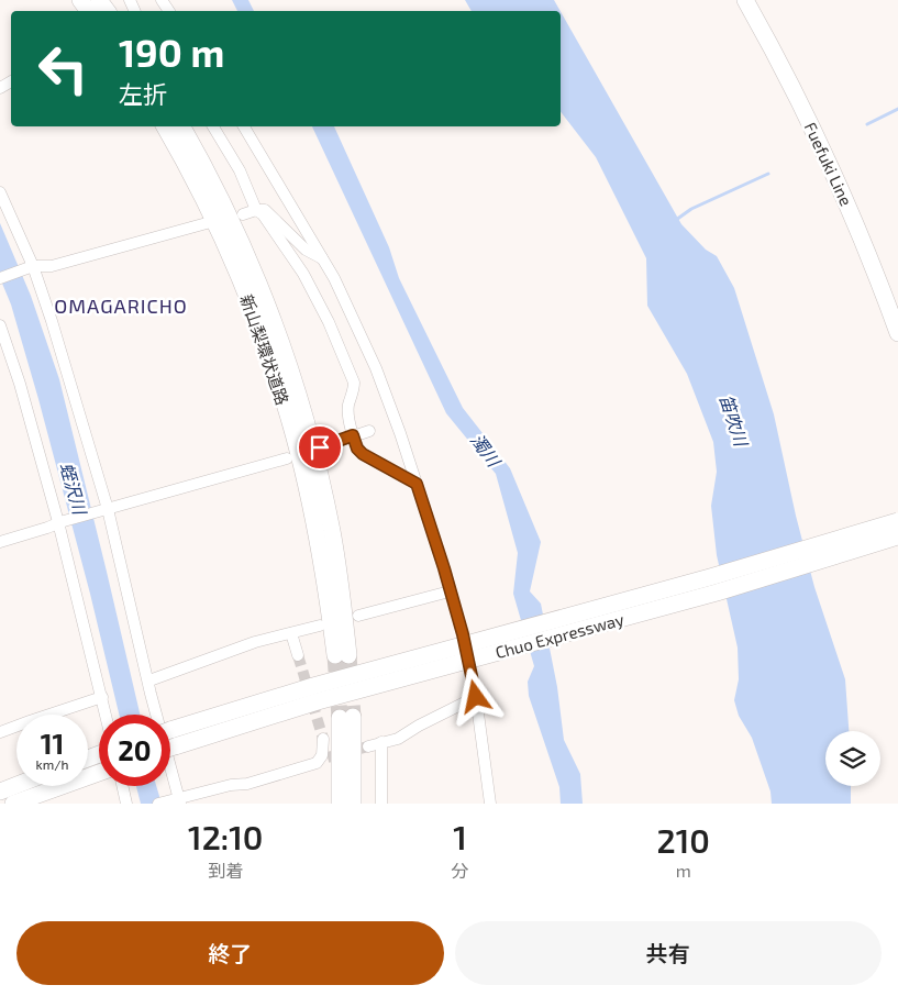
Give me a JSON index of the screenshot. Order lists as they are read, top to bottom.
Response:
{
  "streets": {
    "highway": ["Fuefuki Line", "新山梨環状道路", "Chuo Expressway"]
  },
  "districts": ["OMAGARICHO"],
  "water": ["笛吹川", "濁川", "蛭沢川"],
  "page": {
    "turn": ["190 m", "左折"],
    "speed": "11 km/h",
    "limit": "20",
    "eta": [
      "12:10",
      "到着",
      "1",
      "分",
      "210",
      "m"
    ],
    "buttons": ["終了", "共有"]
  }
}
